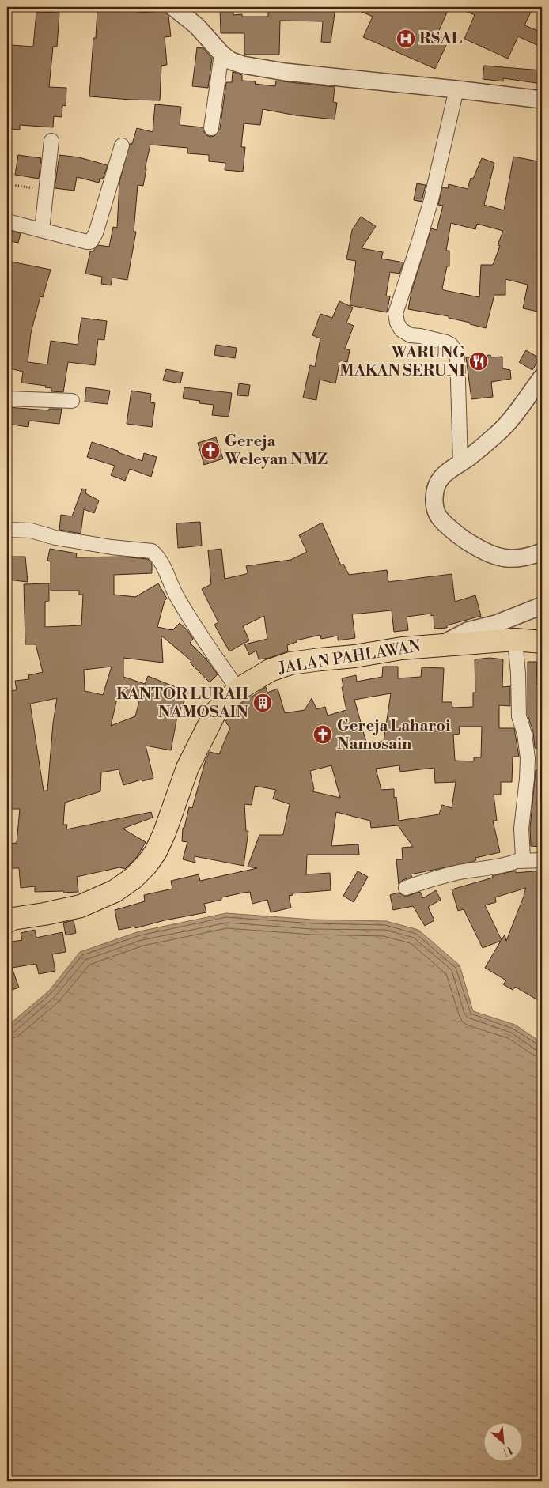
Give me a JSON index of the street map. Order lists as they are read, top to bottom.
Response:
{
  "streets": {
    "highway": ["JALAN PAHLAWAN"]
  },
  "places": {
    "hospital": ["RSAL"],
    "restaurant": ["WARUNG MAKAN SERUNI"],
    "church": ["Gereja Weleyan NMZ", "Gereja Laharoi Namosain"],
    "building": ["KANTOR LURAH NAMOSAIN"]
  },
  "north": "bottom right"
}
